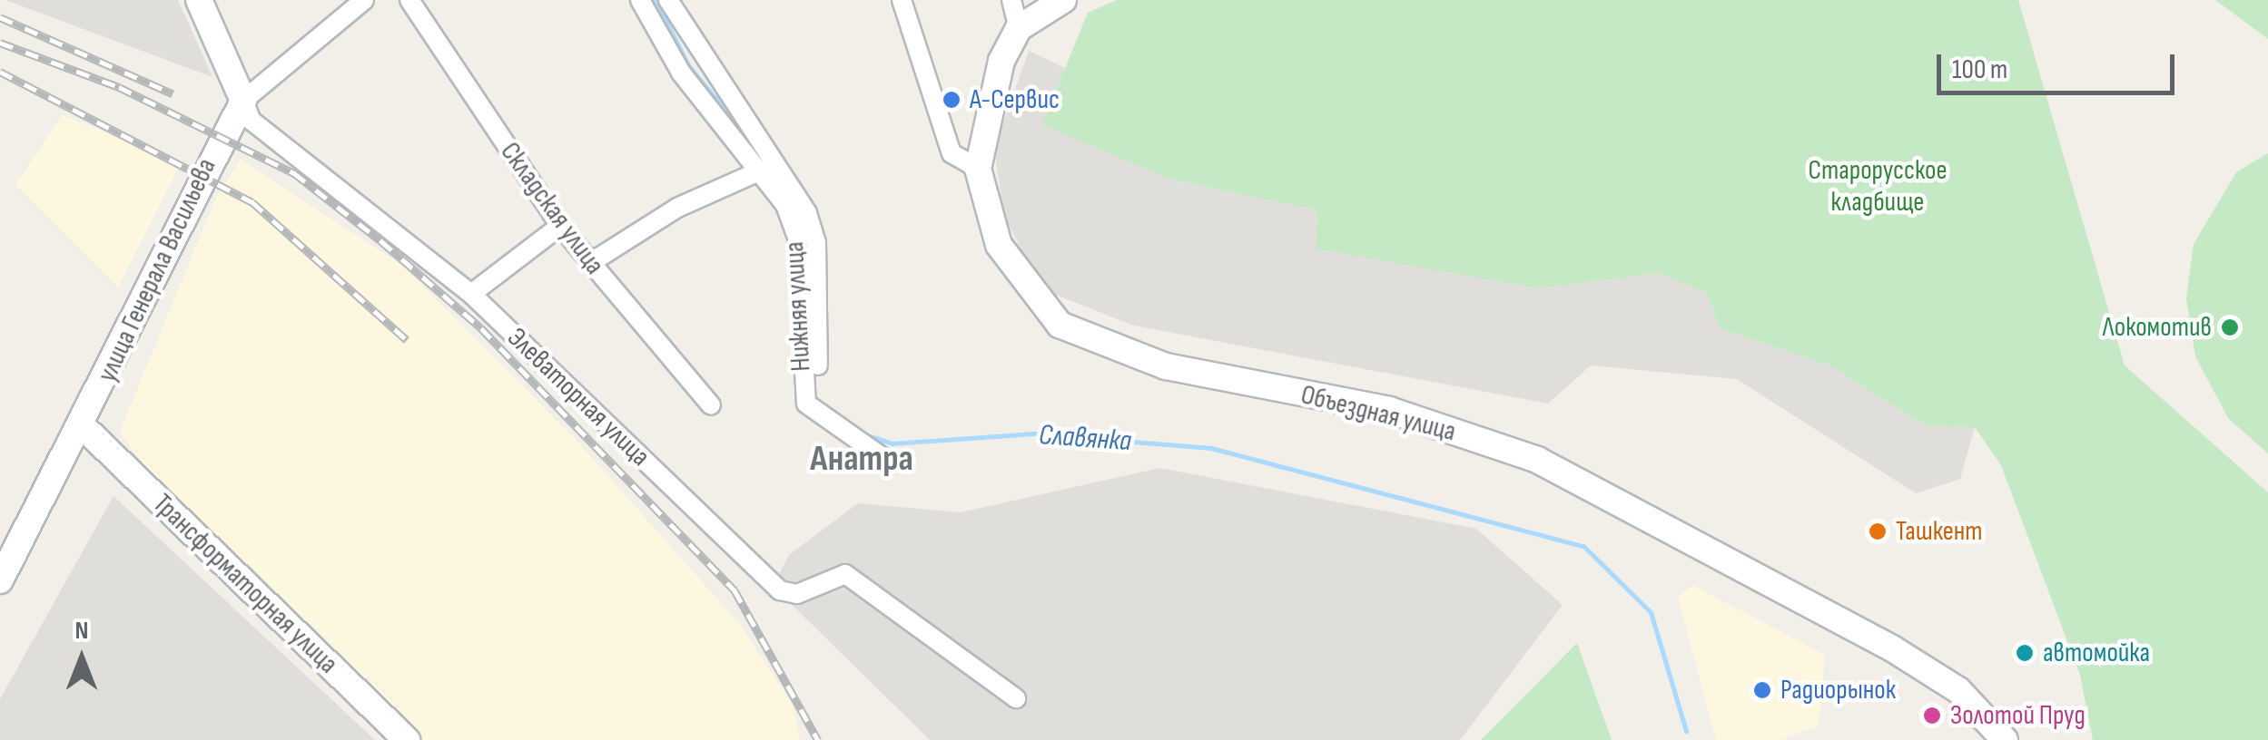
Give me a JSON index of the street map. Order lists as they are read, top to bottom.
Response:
{
  "streets": {
    "main road": [
      "улица Генерала Васильева",
      "Элеваторная улица",
      "Объездная улица",
      "Трансформаторная улица"
    ],
    "street": ["Складская улица", "Нижняя улица"]
  },
  "crossings": [
    ["улица Генерала Васильева", "Элеваторная улица"],
    ["улица Генерала Васильева", "Трансформаторная улица"]
  ],
  "districts": ["Анатра"],
  "water": ["Славянка"],
  "parks": ["Старорусское кладбище"],
  "places": [
    "А-Сервис",
    "Локомотив",
    "Ташкент",
    "автомойка",
    "Радиорынок",
    "Золотой Пруд"
  ],
  "scale_bar": "100 m",
  "north": "top"
}
